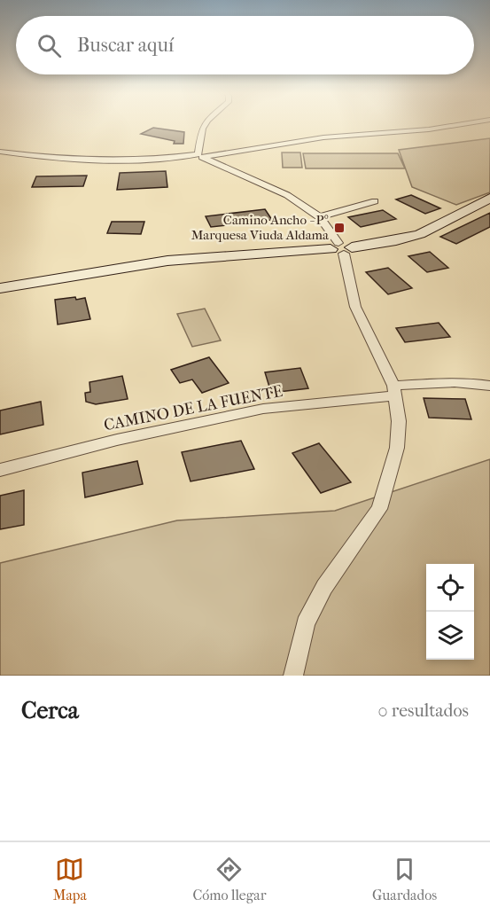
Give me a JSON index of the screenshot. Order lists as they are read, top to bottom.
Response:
{
  "streets": {
    "street": ["CAMINO DE LA FUENTE"]
  },
  "places": {
    "transit": ["Camino Ancho - Pº Marquesa Viuda Aldama"]
  },
  "page": {
    "search": "Buscar aquí",
    "heading": ["Cerca", "0 resultados"],
    "nav": ["Mapa", "Cómo llegar", "Guardados"]
  }
}
